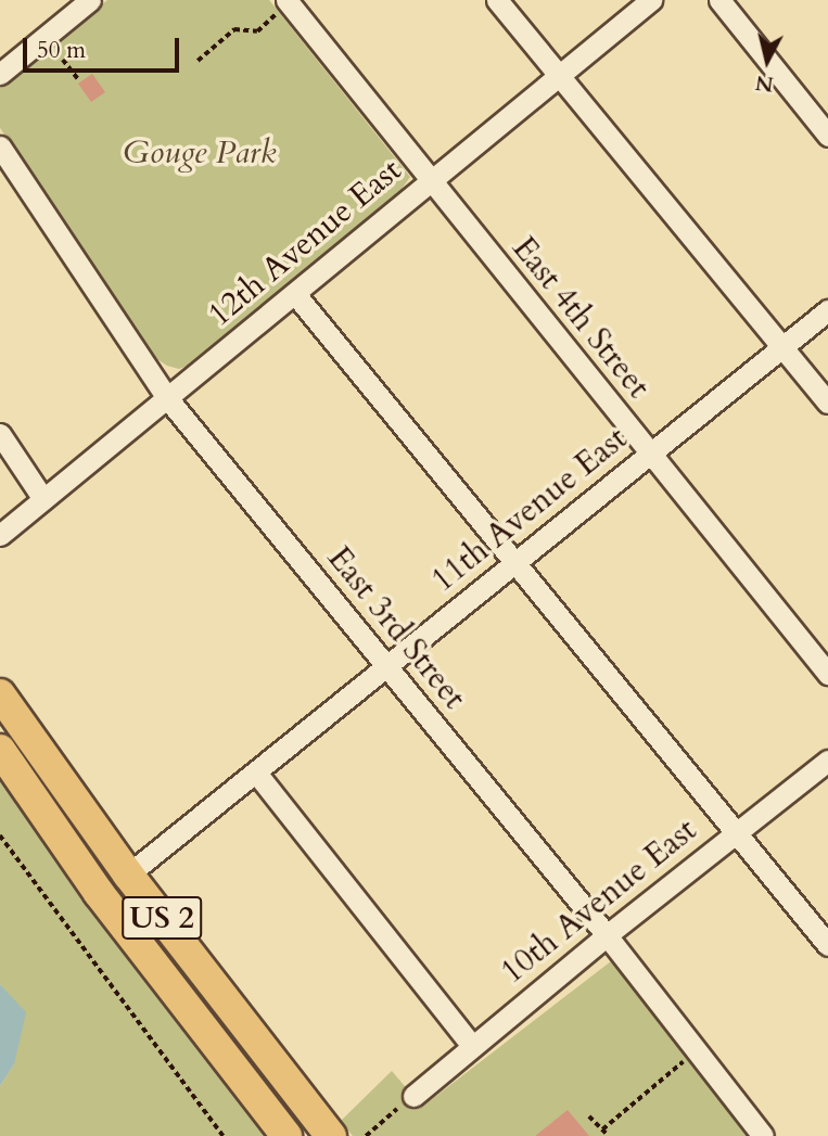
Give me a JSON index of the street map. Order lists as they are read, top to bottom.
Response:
{
  "streets": {
    "highway": ["US 2"],
    "street": [
      "12th Avenue East",
      "East 4th Street",
      "11th Avenue East",
      "East 3rd Street",
      "10th Avenue East"
    ]
  },
  "crossings": [
    ["12th Avenue East", "East 4th Street"],
    ["12th Avenue East", "East 3rd Street"],
    ["East 4th Street", "11th Avenue East"],
    ["11th Avenue East", "East 3rd Street"],
    ["11th Avenue East", "US 2"],
    ["East 3rd Street", "10th Avenue East"]
  ],
  "parks": ["Gouge Park"],
  "scale_bar": "50 m",
  "north": "bottom"
}
